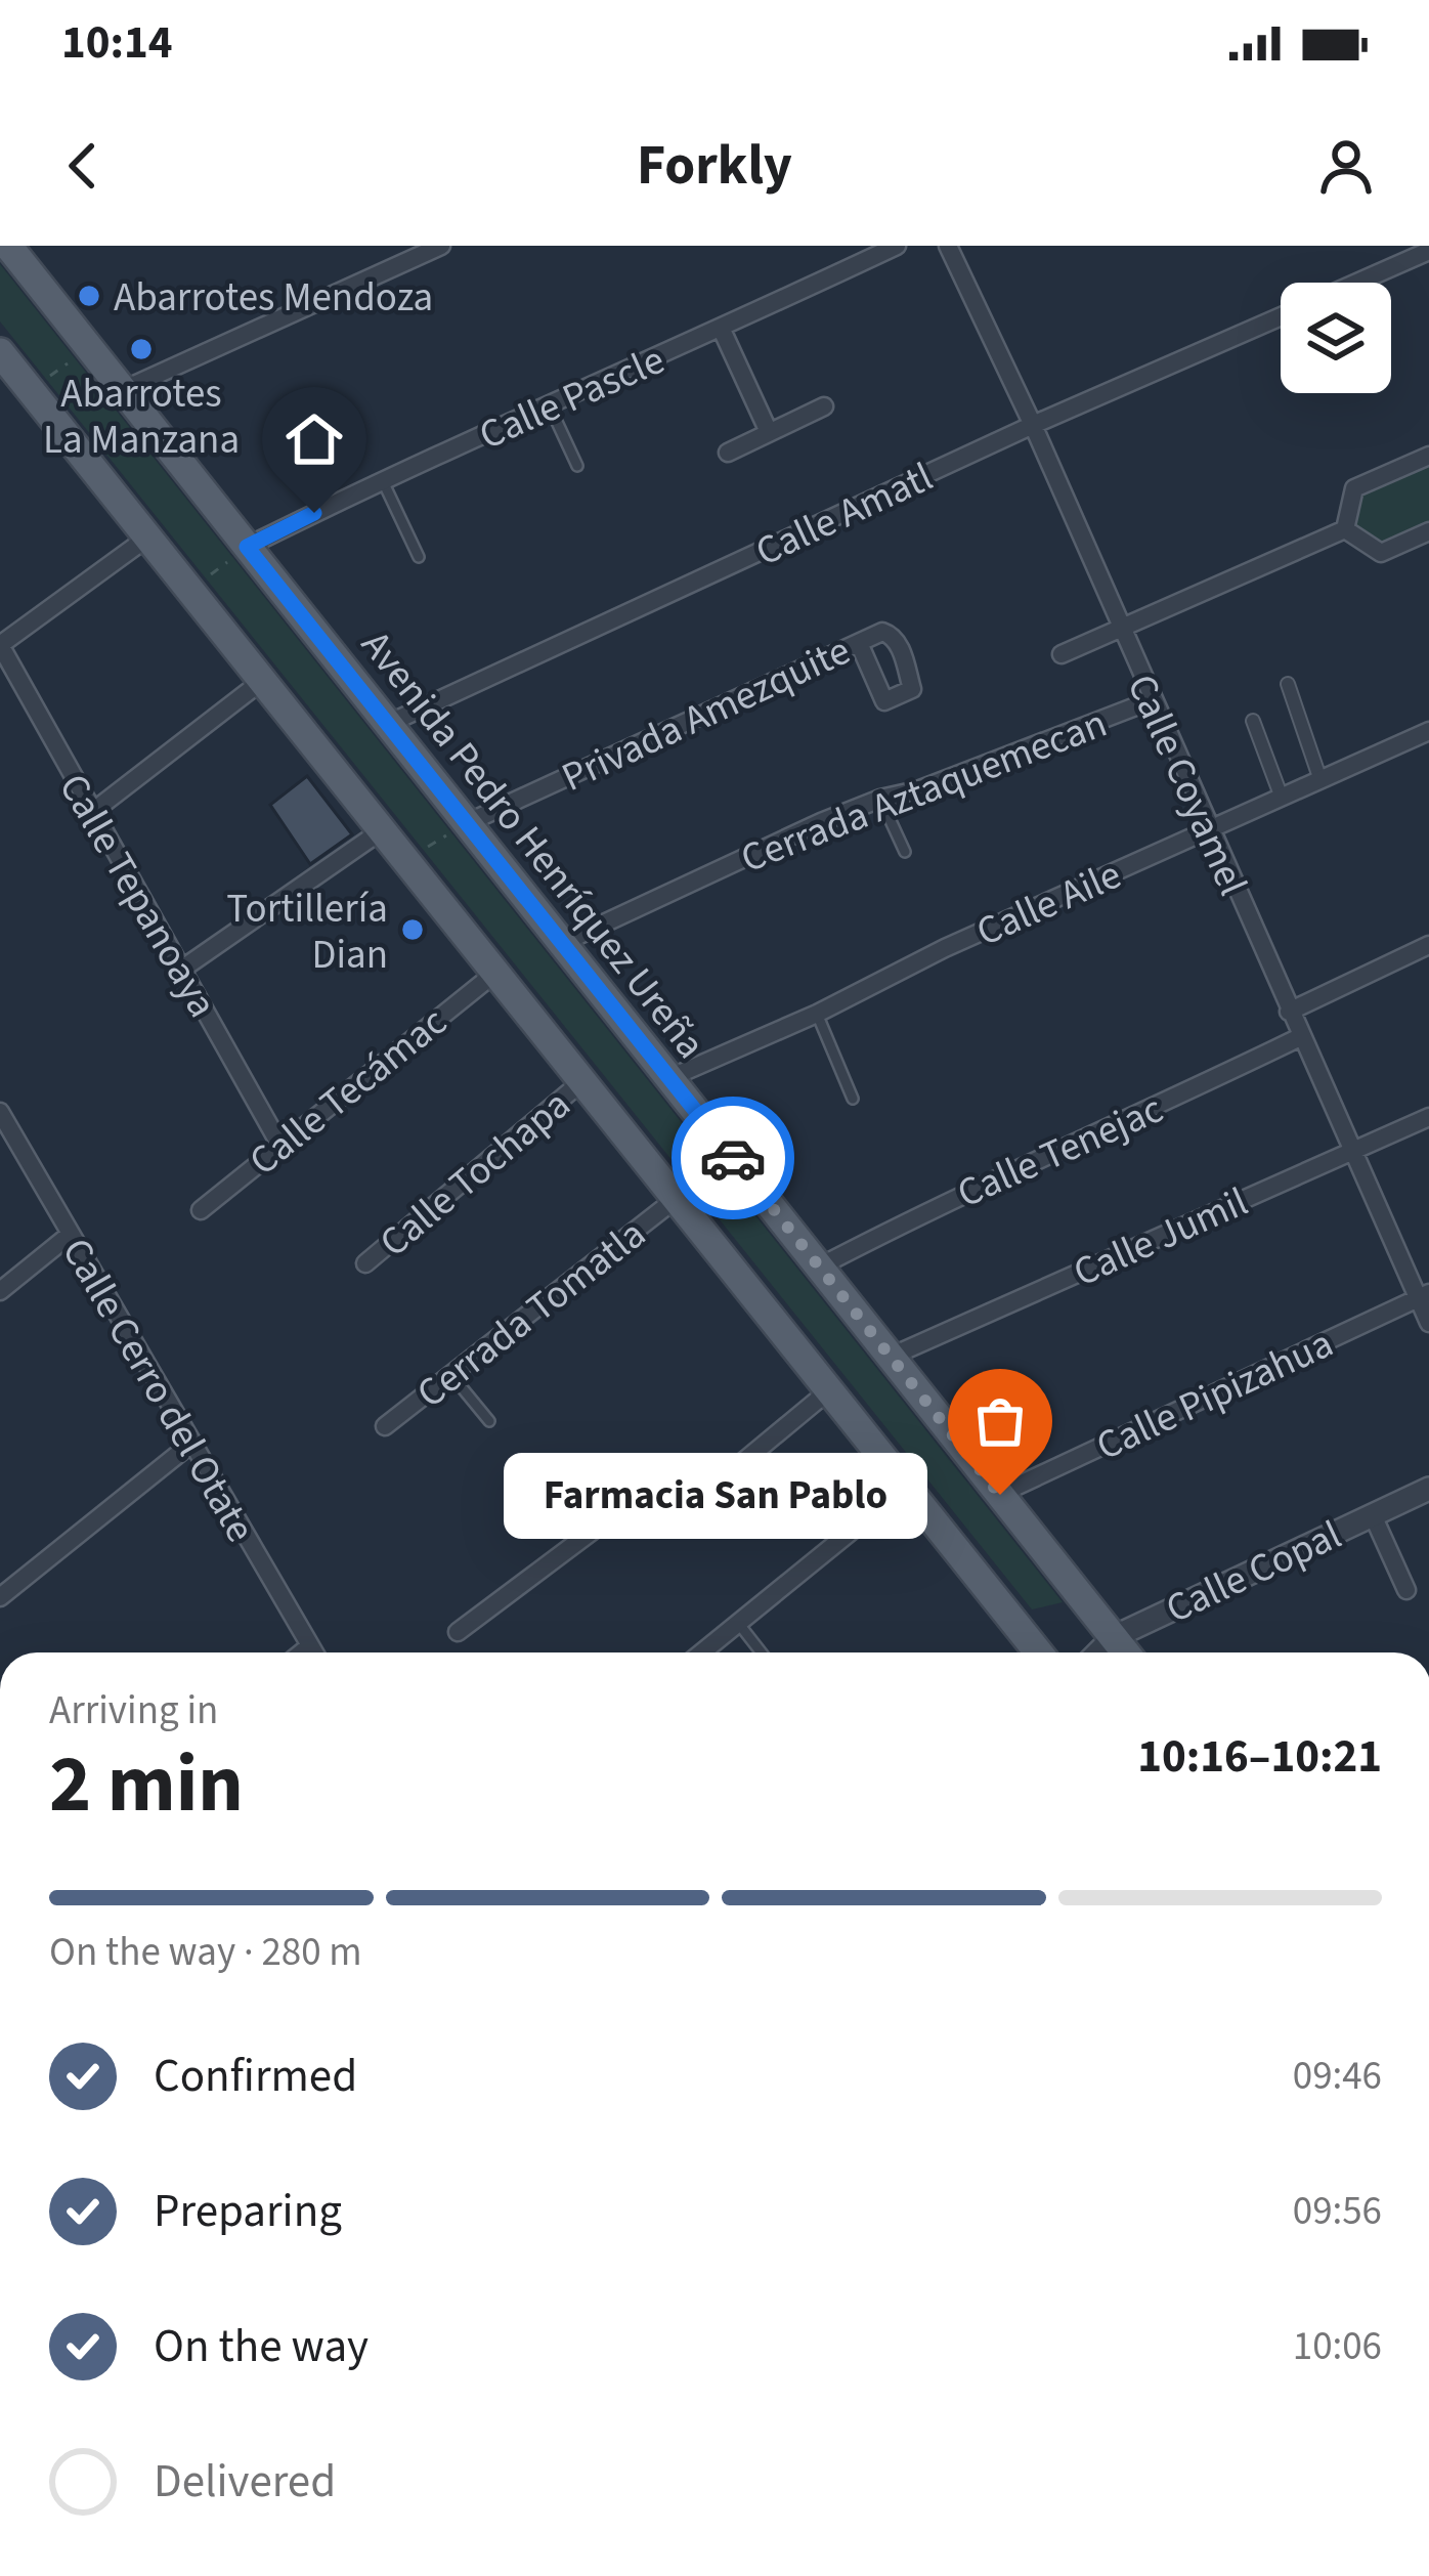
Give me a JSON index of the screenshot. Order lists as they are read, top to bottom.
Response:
{
  "streets": {
    "main road": ["Avenida Pedro Henríquez Ureña"],
    "street": [
      "Calle Pascle",
      "Calle Amatl",
      "Privada Amezquite",
      "Calle Coyamel",
      "Cerrada Aztaquemecan",
      "Calle Tepanoaya",
      "Calle Aile",
      "Calle Tecámac",
      "Calle Tenejac",
      "Calle Tochapa",
      "Calle Jumil",
      "Cerrada Tomatla",
      "Calle Cerro del Otate",
      "Calle Pipizahua",
      "Calle Copal"
    ]
  },
  "crossings": [
    ["Calle Pascle", "Avenida Pedro Henríquez Ureña"],
    ["Calle Amatl", "Calle Coyamel"],
    ["Calle Amatl", "Avenida Pedro Henríquez Ureña"],
    ["Privada Amezquite", "Avenida Pedro Henríquez Ureña"],
    ["Calle Coyamel", "Cerrada Aztaquemecan"],
    ["Calle Coyamel", "Calle Aile"],
    ["Calle Coyamel", "Calle Tenejac"],
    ["Calle Coyamel", "Calle Jumil"],
    ["Calle Coyamel", "Calle Pipizahua"],
    ["Cerrada Aztaquemecan", "Avenida Pedro Henríquez Ureña"],
    ["Avenida Pedro Henríquez Ureña", "Calle Aile"],
    ["Avenida Pedro Henríquez Ureña", "Calle Tenejac"],
    ["Avenida Pedro Henríquez Ureña", "Calle Jumil"],
    ["Avenida Pedro Henríquez Ureña", "Calle Pipizahua"],
    ["Avenida Pedro Henríquez Ureña", "Calle Copal"],
    ["Calle Tepanoaya", "Calle Tecámac"]
  ],
  "places": [
    "Abarrotes Mendoza",
    "Abarrotes La Manzana",
    "Tortillería Dian",
    "Farmacia San Pablo"
  ],
  "page": {
    "status": "10:14",
    "header": "Forkly",
    "bubble": "Farmacia San Pablo",
    "heading": ["2 min", "Arriving in", "10:16–10:21"],
    "bar": "On the way · 280 m",
    "list": [
      ["Confirmed", "09:46"],
      ["Preparing", "09:56"],
      ["On the way", "10:06"],
      "Delivered"
    ]
  }
}
